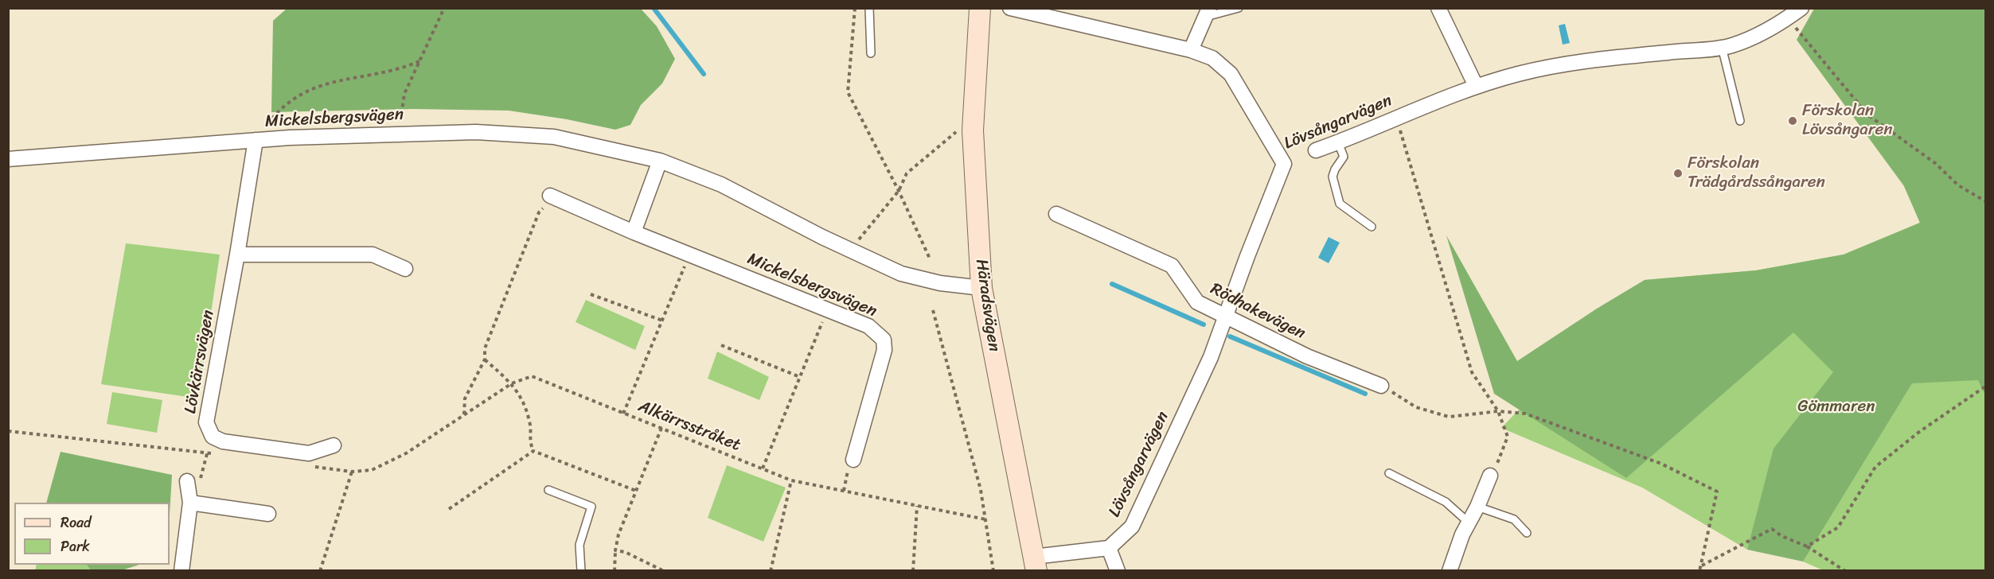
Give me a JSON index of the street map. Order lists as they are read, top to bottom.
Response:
{
  "streets": {
    "street": [
      "Mickelsbergsvägen",
      "Lövsångarvägen",
      "Häradsvägen",
      "Rödhakevägen",
      "Lövkärrsvägen"
    ],
    "path": ["Alkärrsstråket"]
  },
  "crossings": [
    ["Mickelsbergsvägen", "Häradsvägen"],
    ["Mickelsbergsvägen", "Lövkärrsvägen"],
    ["Lövsångarvägen", "Rödhakevägen"]
  ],
  "parks": ["Gömmaren"],
  "places": ["Förskolan Lövsångaren", "Förskolan Trädgårdssångaren"],
  "legend": ["Road", "Park"]
}
